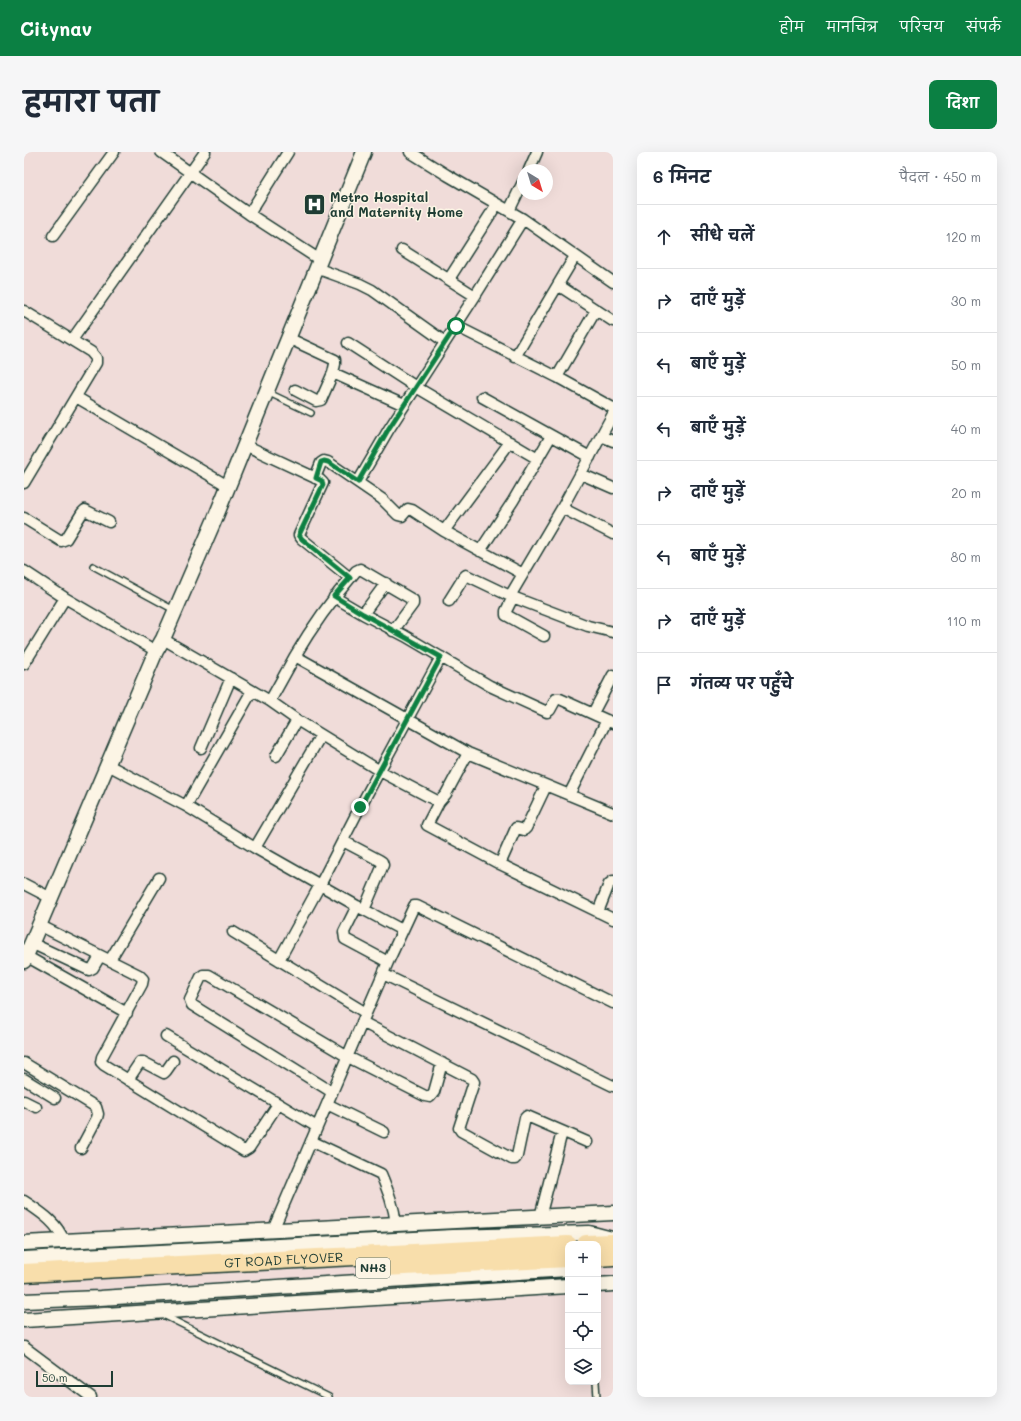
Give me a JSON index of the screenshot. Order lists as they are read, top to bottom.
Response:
{
  "streets": {
    "highway": ["GT ROAD FLYOVER", "NH3"]
  },
  "places": {
    "hospital": ["Metro Hospital and Maternity Home"]
  },
  "scale_bar": "50 m",
  "north": "bottom right",
  "page": {
    "header": "Citynav",
    "nav": [
      "होम",
      "मानचित्र",
      "परिचय",
      "संपर्क"
    ],
    "title": "हमारा पता",
    "buttons": "दिशा",
    "heading": ["6 मिनट", "पैदल · 450 m"],
    "list": [
      ["सीधे चलें", "120 m"],
      ["दाएँ मुड़ें", "30 m"],
      ["बाएँ मुड़ें", "50 m"],
      ["बाएँ मुड़ें", "40 m"],
      ["दाएँ मुड़ें", "20 m"],
      ["बाएँ मुड़ें", "80 m"],
      ["दाएँ मुड़ें", "110 m"],
      "गंतव्य पर पहुँचे"
    ],
    "map_buttons": ["+", "−"],
    "scale": "50 m"
  }
}
